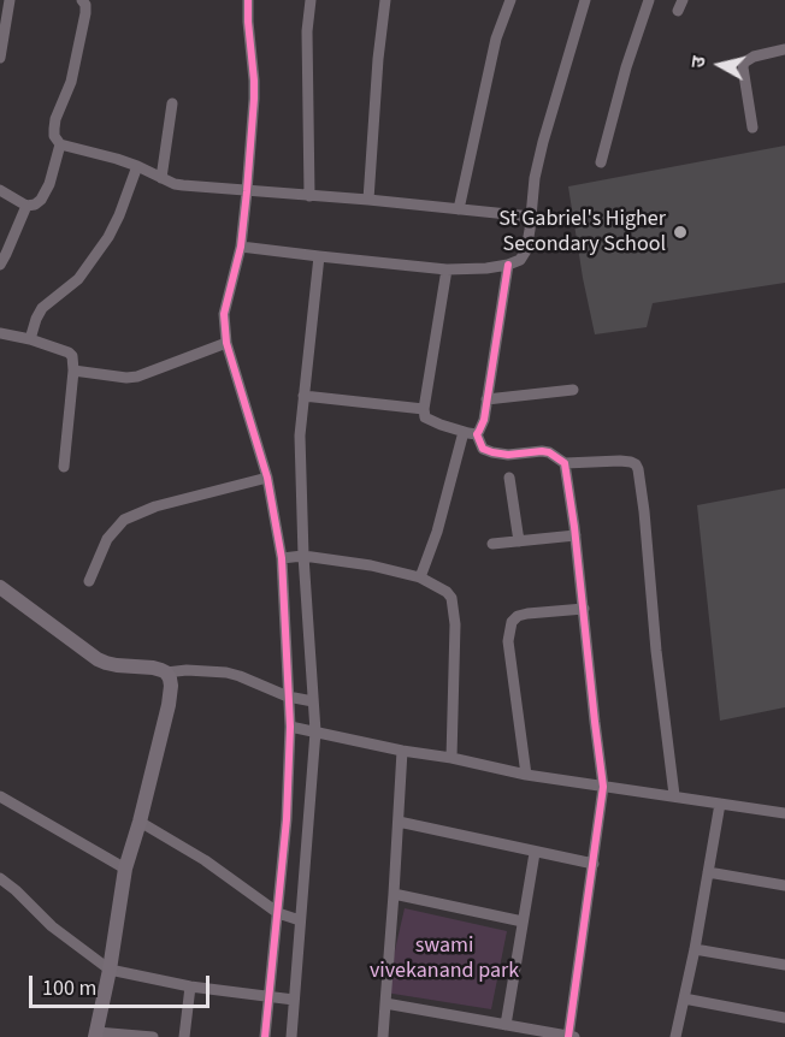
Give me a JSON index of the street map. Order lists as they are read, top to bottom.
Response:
{
  "parks": ["swami vivekanand park"],
  "places": ["St Gabriel's Higher Secondary School"],
  "scale_bar": "100 m",
  "north": "left"
}
